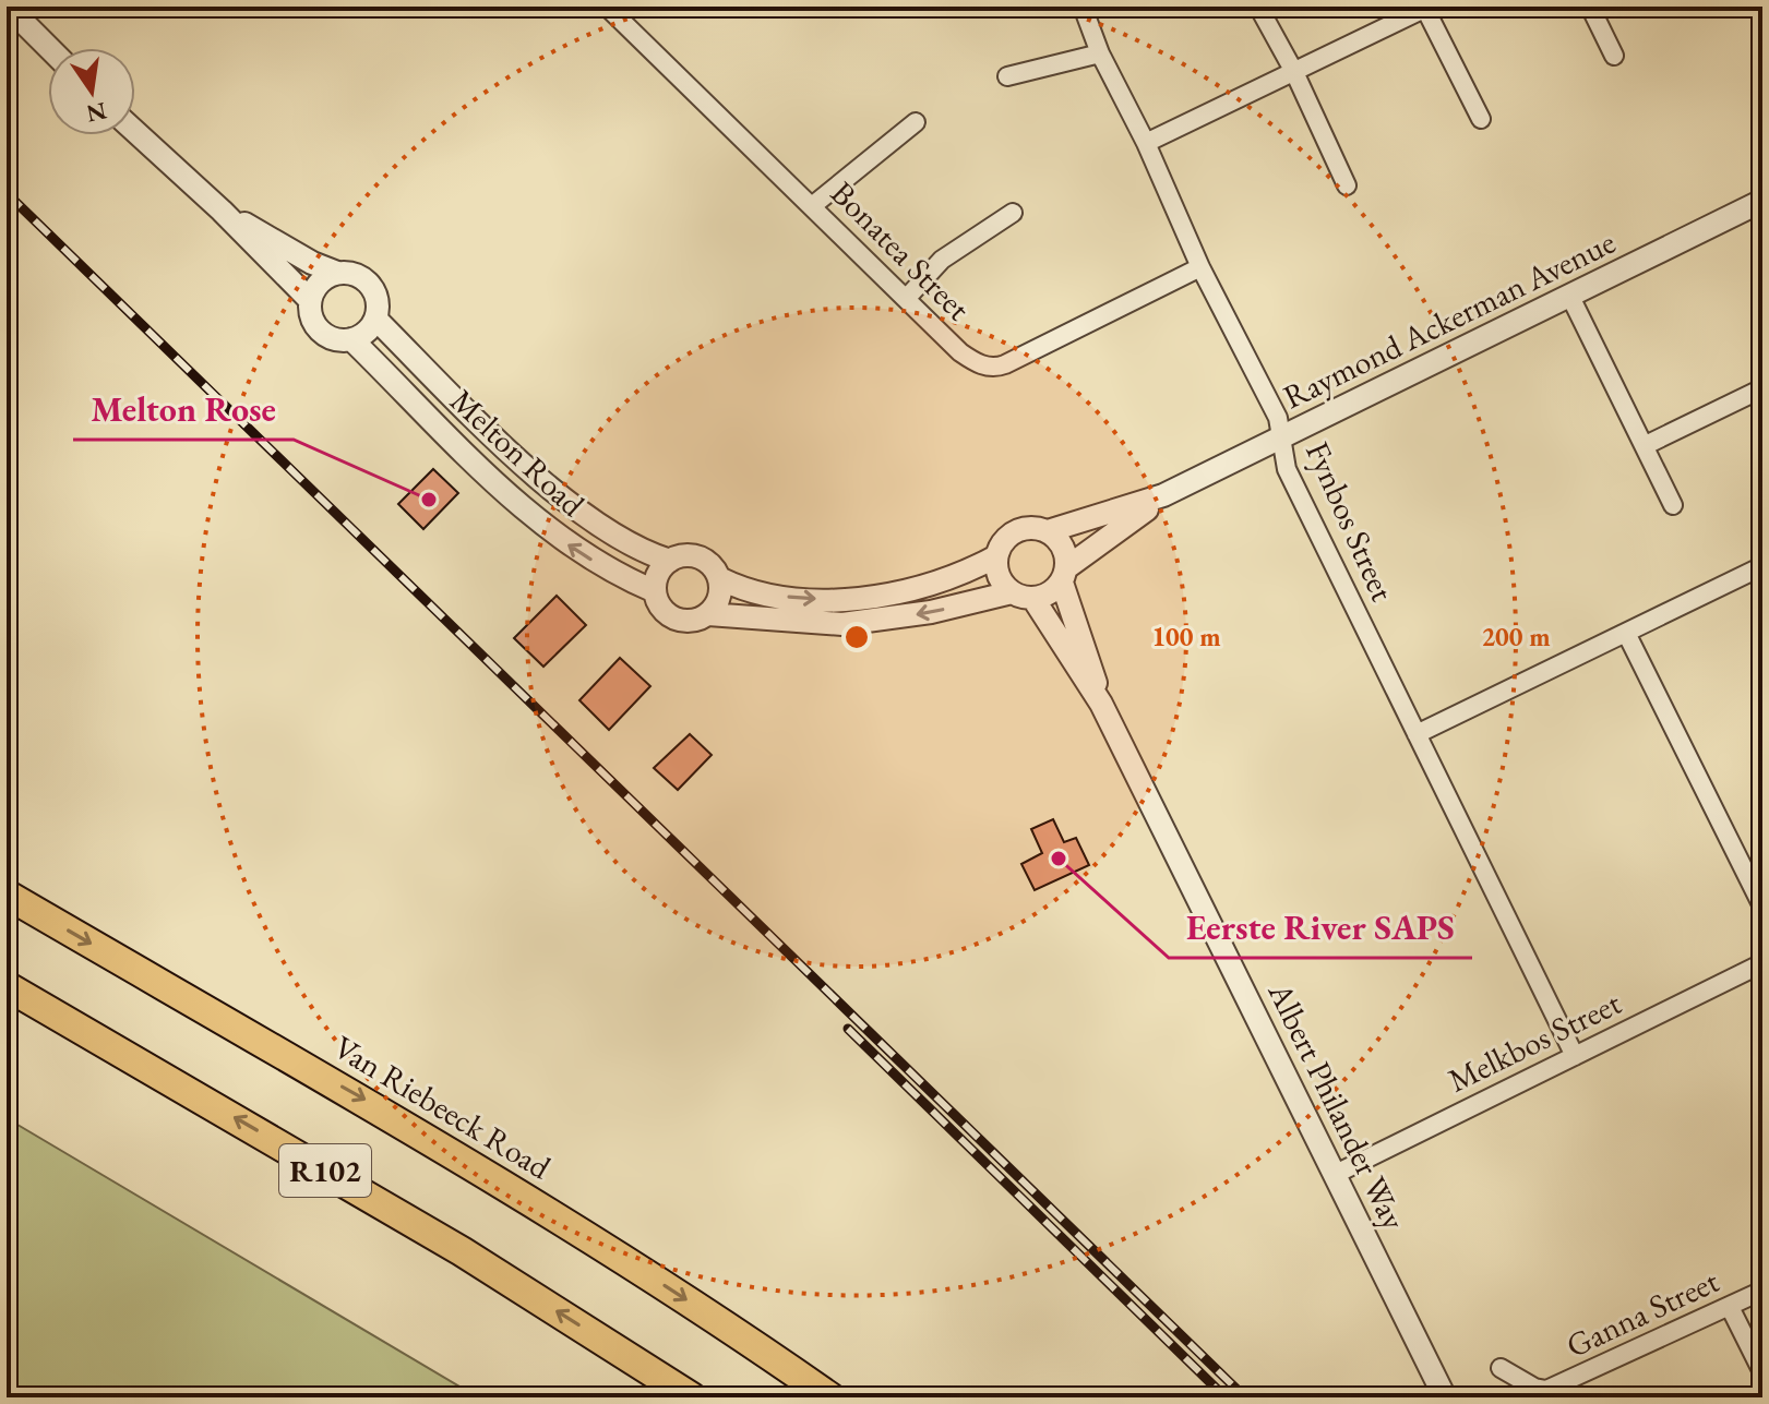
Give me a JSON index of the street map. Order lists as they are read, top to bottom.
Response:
{
  "streets": {
    "main road": ["Van Riebeeck Road", "R102"],
    "street": [
      "Bonatea Street",
      "Raymond Ackerman Avenue",
      "Melton Road",
      "Fynbos Street",
      "Melkbos Street",
      "Albert Philander Way",
      "Ganna Street"
    ]
  },
  "crossings": [
    ["Bonatea Street", "Fynbos Street"],
    ["Raymond Ackerman Avenue", "Fynbos Street"],
    ["Raymond Ackerman Avenue", "Albert Philander Way"],
    ["Fynbos Street", "Melkbos Street"],
    ["Melkbos Street", "Albert Philander Way"]
  ],
  "places": ["Melton Rose", "Eerste River SAPS"],
  "north": "bottom",
  "rings": ["100 m", "200 m"]
}
